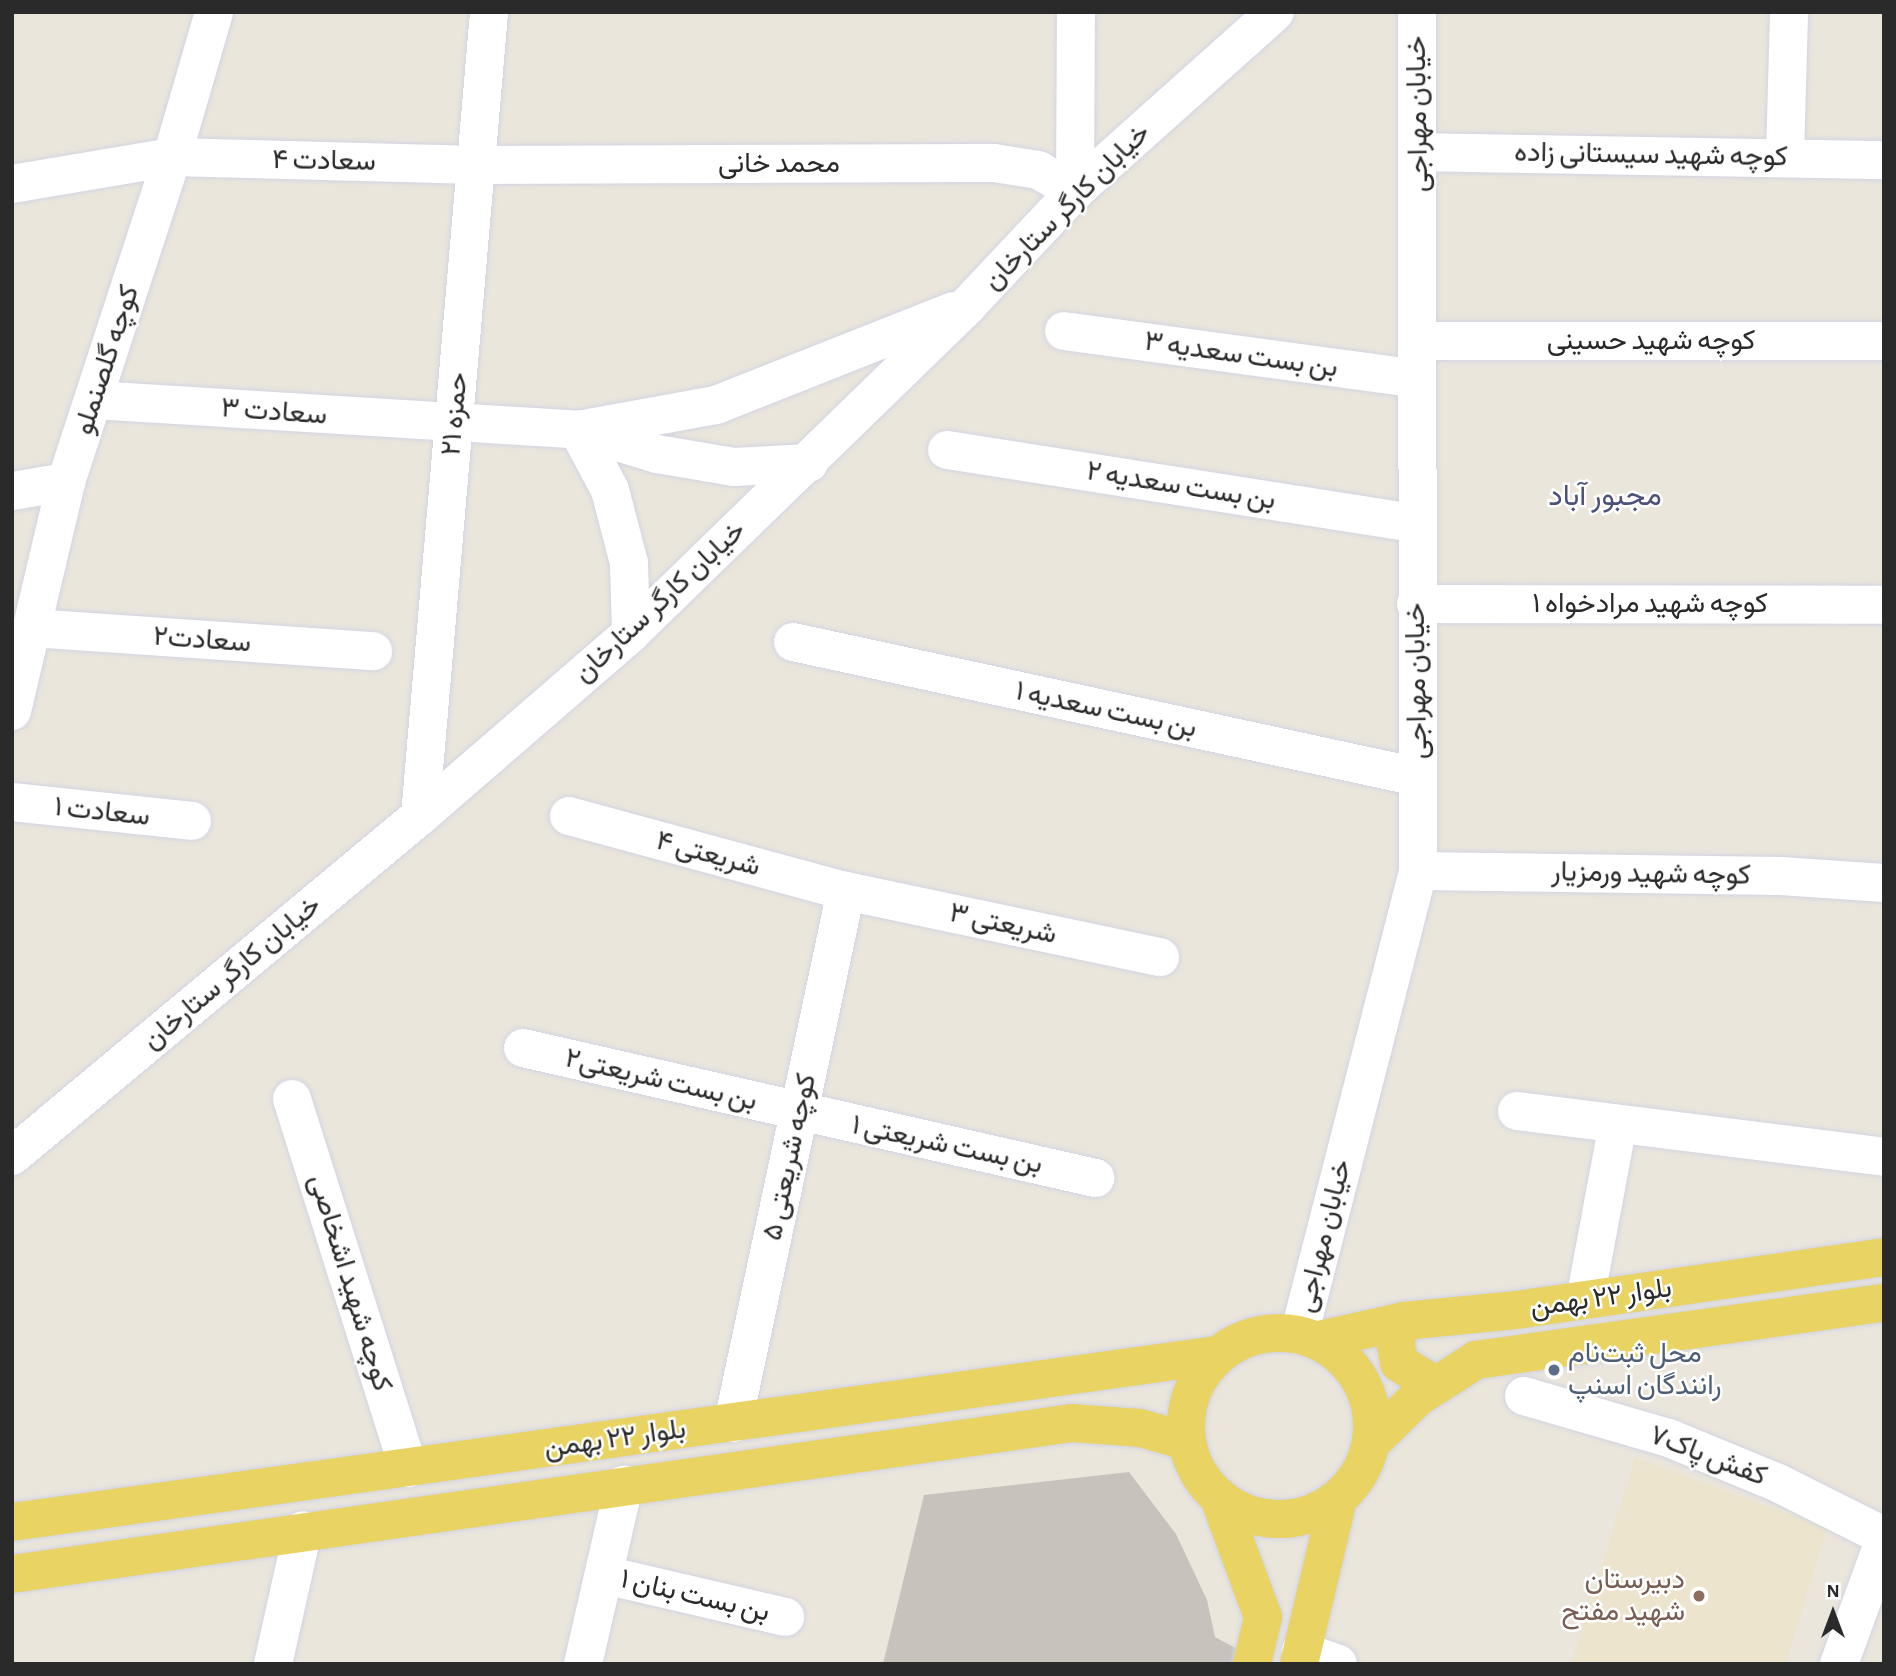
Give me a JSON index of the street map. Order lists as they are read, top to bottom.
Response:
{
  "streets": {
    "main road": ["بلوار ۲۲ بهمن"],
    "street": [
      "خیابان مهراجی",
      "کوچه شهید سیستانی زاده",
      "سعادت ۴",
      "محمد خانی",
      "خیابان کارگر ستارخان",
      "کوچه شهید حسینی",
      "بن بست سعدیه ۳",
      "کوچه گلصنملو",
      "سعادت ۳",
      "حمزه ۲۱",
      "بن بست سعدیه ۲",
      "۱ کوچه شهید مرادخواه",
      "سعادت۲",
      "بن بست سعدیه ۱",
      "سعادت ۱",
      "شریعتی ۴",
      "کوچه شهید ورمزیار",
      "شریعتی ۳",
      "بن بست شریعتی۲",
      "بن بست شریعتی ۱",
      "۵ کوچه شریعتی",
      "کوچه شهید اشخاصی",
      "کفش پاک۷",
      "بن بست بنان ۱"
    ]
  },
  "crossings": [
    ["خیابان مهراجی", "کوچه شهید سیستانی زاده"],
    ["خیابان مهراجی", "کوچه شهید حسینی"],
    ["خیابان مهراجی", "بن بست سعدیه ۳"],
    ["خیابان مهراجی", "بن بست سعدیه ۲"],
    ["خیابان مهراجی", "۱ کوچه شهید مرادخواه"],
    ["خیابان مهراجی", "بن بست سعدیه ۱"],
    ["خیابان مهراجی", "کوچه شهید ورمزیار"],
    ["خیابان مهراجی", "بلوار ۲۲ بهمن"],
    ["سعادت ۴", "محمد خانی"],
    ["سعادت ۴", "کوچه گلصنملو"],
    ["سعادت ۴", "حمزه ۲۱"],
    ["محمد خانی", "خیابان کارگر ستارخان"],
    ["محمد خانی", "حمزه ۲۱"],
    ["خیابان کارگر ستارخان", "حمزه ۲۱"],
    ["کوچه گلصنملو", "سعادت ۳"],
    ["کوچه گلصنملو", "سعادت۲"],
    ["سعادت ۳", "حمزه ۲۱"],
    ["شریعتی ۴", "شریعتی ۳"],
    ["شریعتی ۴", "۵ کوچه شریعتی"],
    ["شریعتی ۳", "۵ کوچه شریعتی"],
    ["بن بست شریعتی۲", "بن بست شریعتی ۱"],
    ["بن بست شریعتی۲", "۵ کوچه شریعتی"],
    ["بن بست شریعتی ۱", "۵ کوچه شریعتی"],
    ["۵ کوچه شریعتی", "بلوار ۲۲ بهمن"],
    ["کوچه شهید اشخاصی", "بلوار ۲۲ بهمن"]
  ],
  "districts": ["مجبور آباد"],
  "places": ["محل ثبت‌نام رانندگان اسنپ", "دبیرستان شهید مفتح"],
  "north": "top"
}
